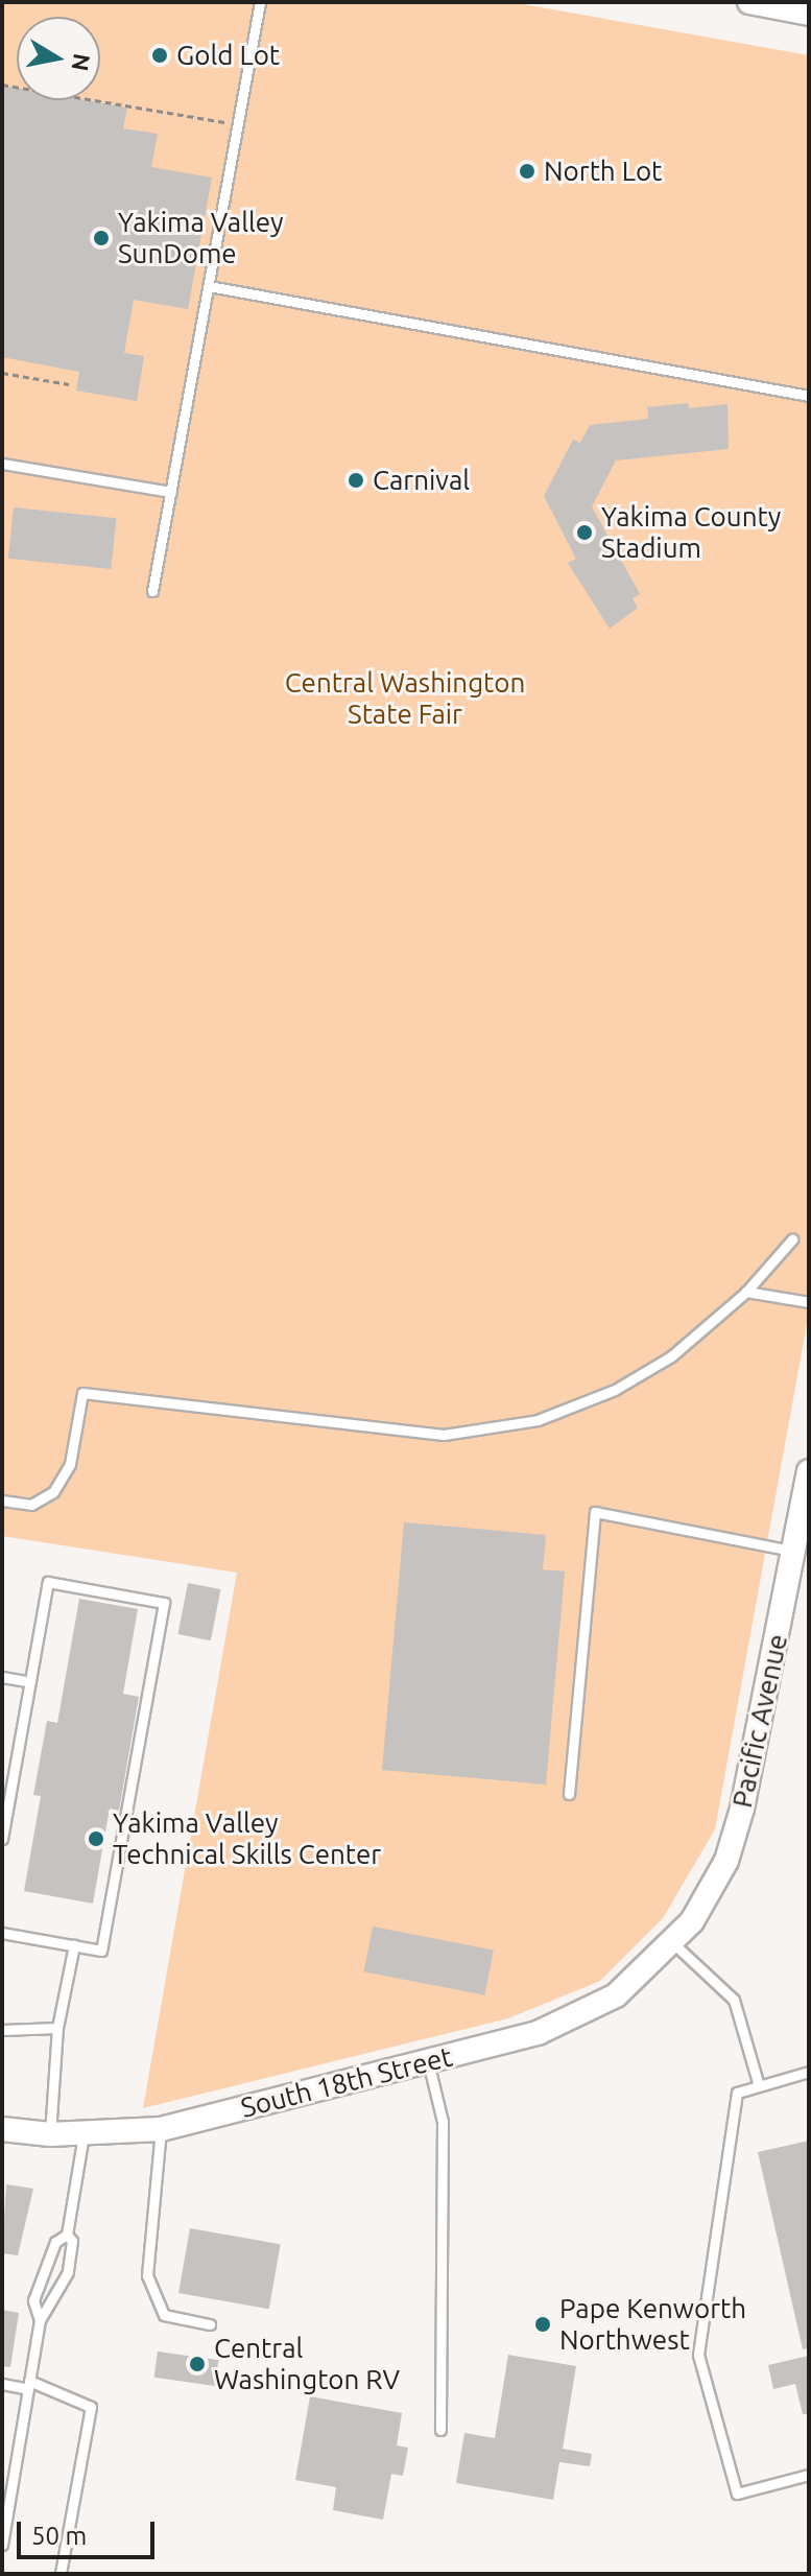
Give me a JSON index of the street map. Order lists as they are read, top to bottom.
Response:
{
  "streets": {
    "street": ["Pacific Avenue", "South 18th Street"]
  },
  "crossings": [
    ["Pacific Avenue", "South 18th Street"]
  ],
  "parks": ["Central Washington State Fair"],
  "places": [
    "Gold Lot",
    "North Lot",
    "Yakima Valley SunDome",
    "Carnival",
    "Yakima County Stadium",
    "Yakima Valley Technical Skills Center",
    "Pape Kenworth Northwest",
    "Central Washington RV"
  ],
  "scale_bar": "50 m",
  "north": "right"
}
